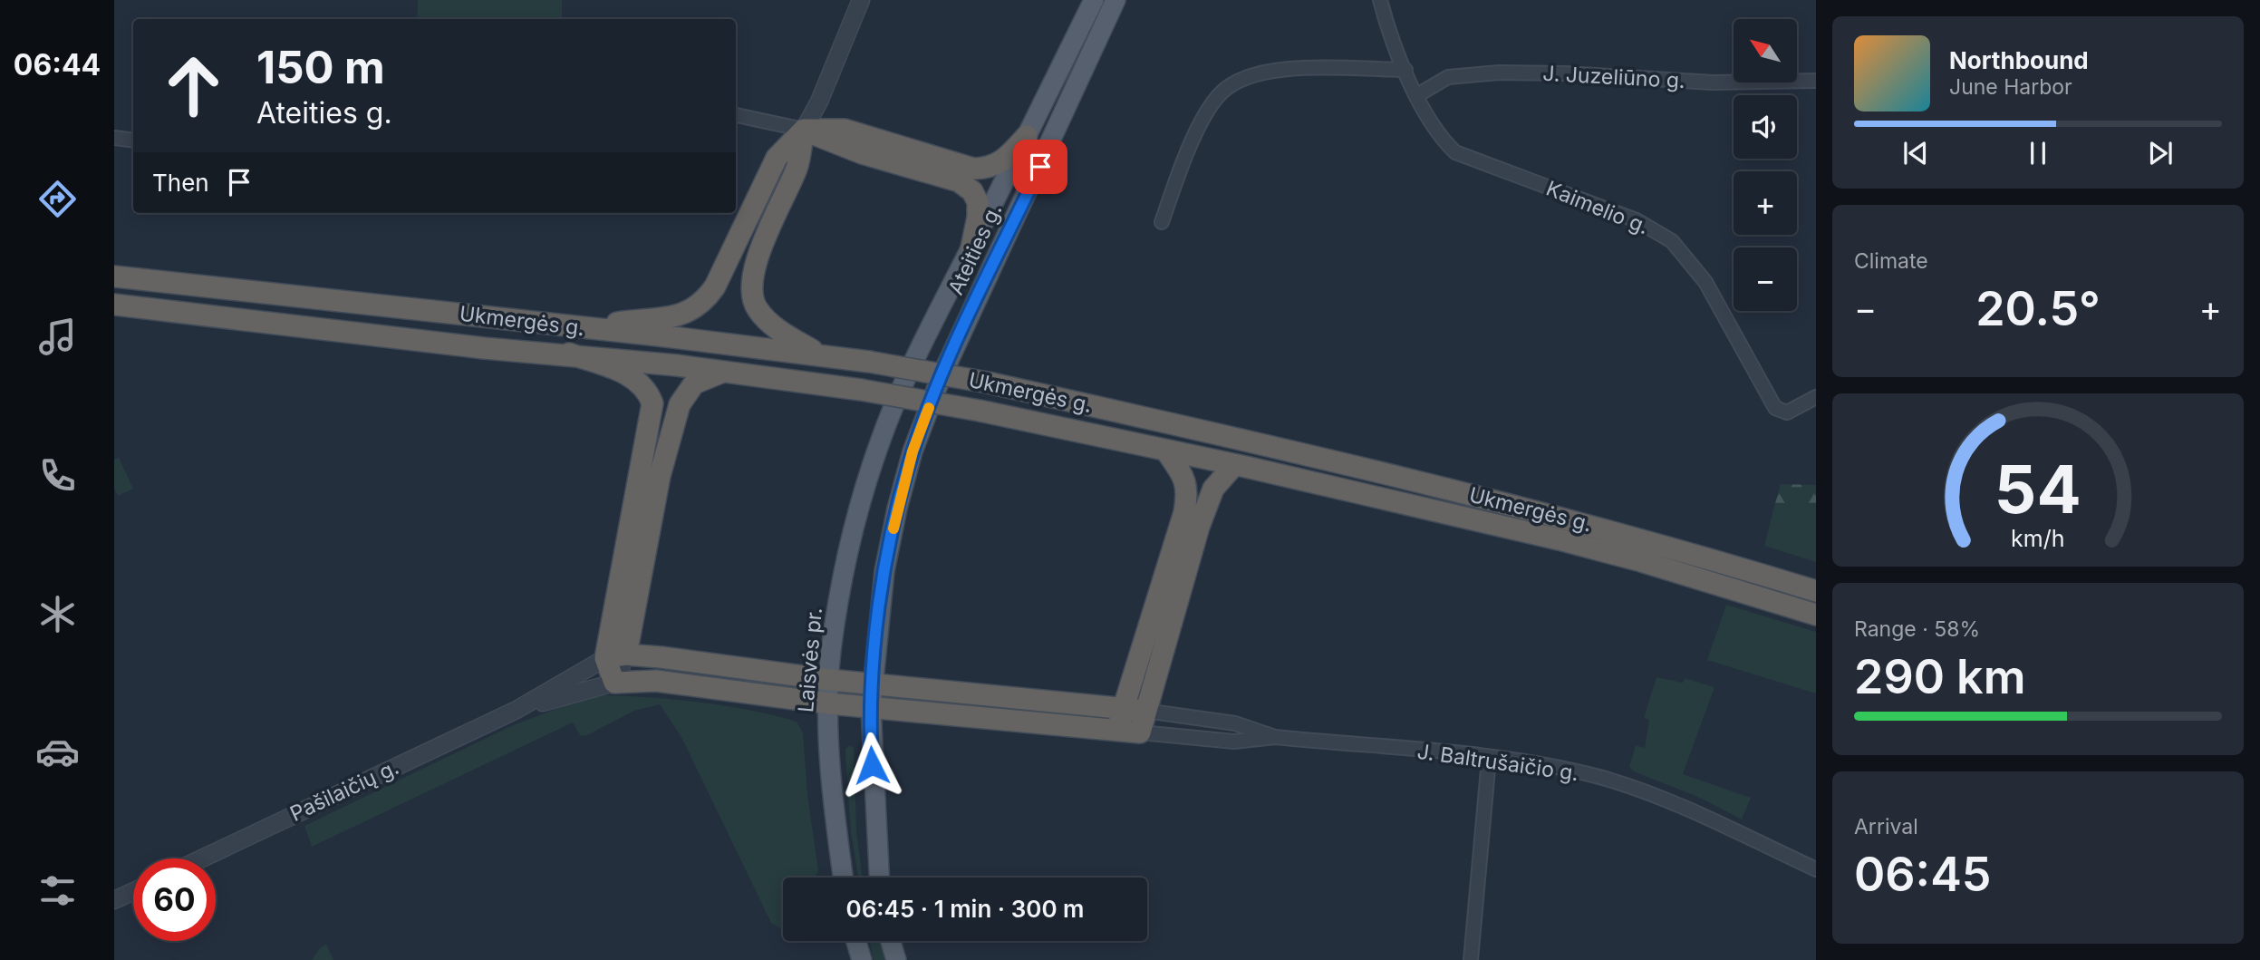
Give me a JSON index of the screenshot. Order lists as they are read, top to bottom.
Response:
{
  "streets": {
    "highway": ["Ukmergės g."],
    "main road": ["Ateities g.", "Laisvės pr."],
    "street": [
      "J. Juzeliūno g.",
      "Kaimelio g.",
      "J. Baltrušaičio g.",
      "Pašilaičių g."
    ]
  },
  "crossings": [
    ["J. Juzeliūno g.", "Kaimelio g."],
    ["Ateities g.", "Laisvės pr."]
  ],
  "north": "top left",
  "page": {
    "tabs": "06:44",
    "map_buttons": ["+", "−"],
    "turn": ["150 m", "Ateities g."],
    "song": ["Northbound", "June Harbor"],
    "then": "Then",
    "tile": [
      "Climate",
      ["Range · 58%", "290 km"],
      ["Arrival", "06:45"]
    ],
    "heat": ["−", "20.5°", "+"],
    "limit": "60",
    "trip": "06:45 · 1 min · 300 m",
    "gauge": ["54", "km/h"]
  }
}
